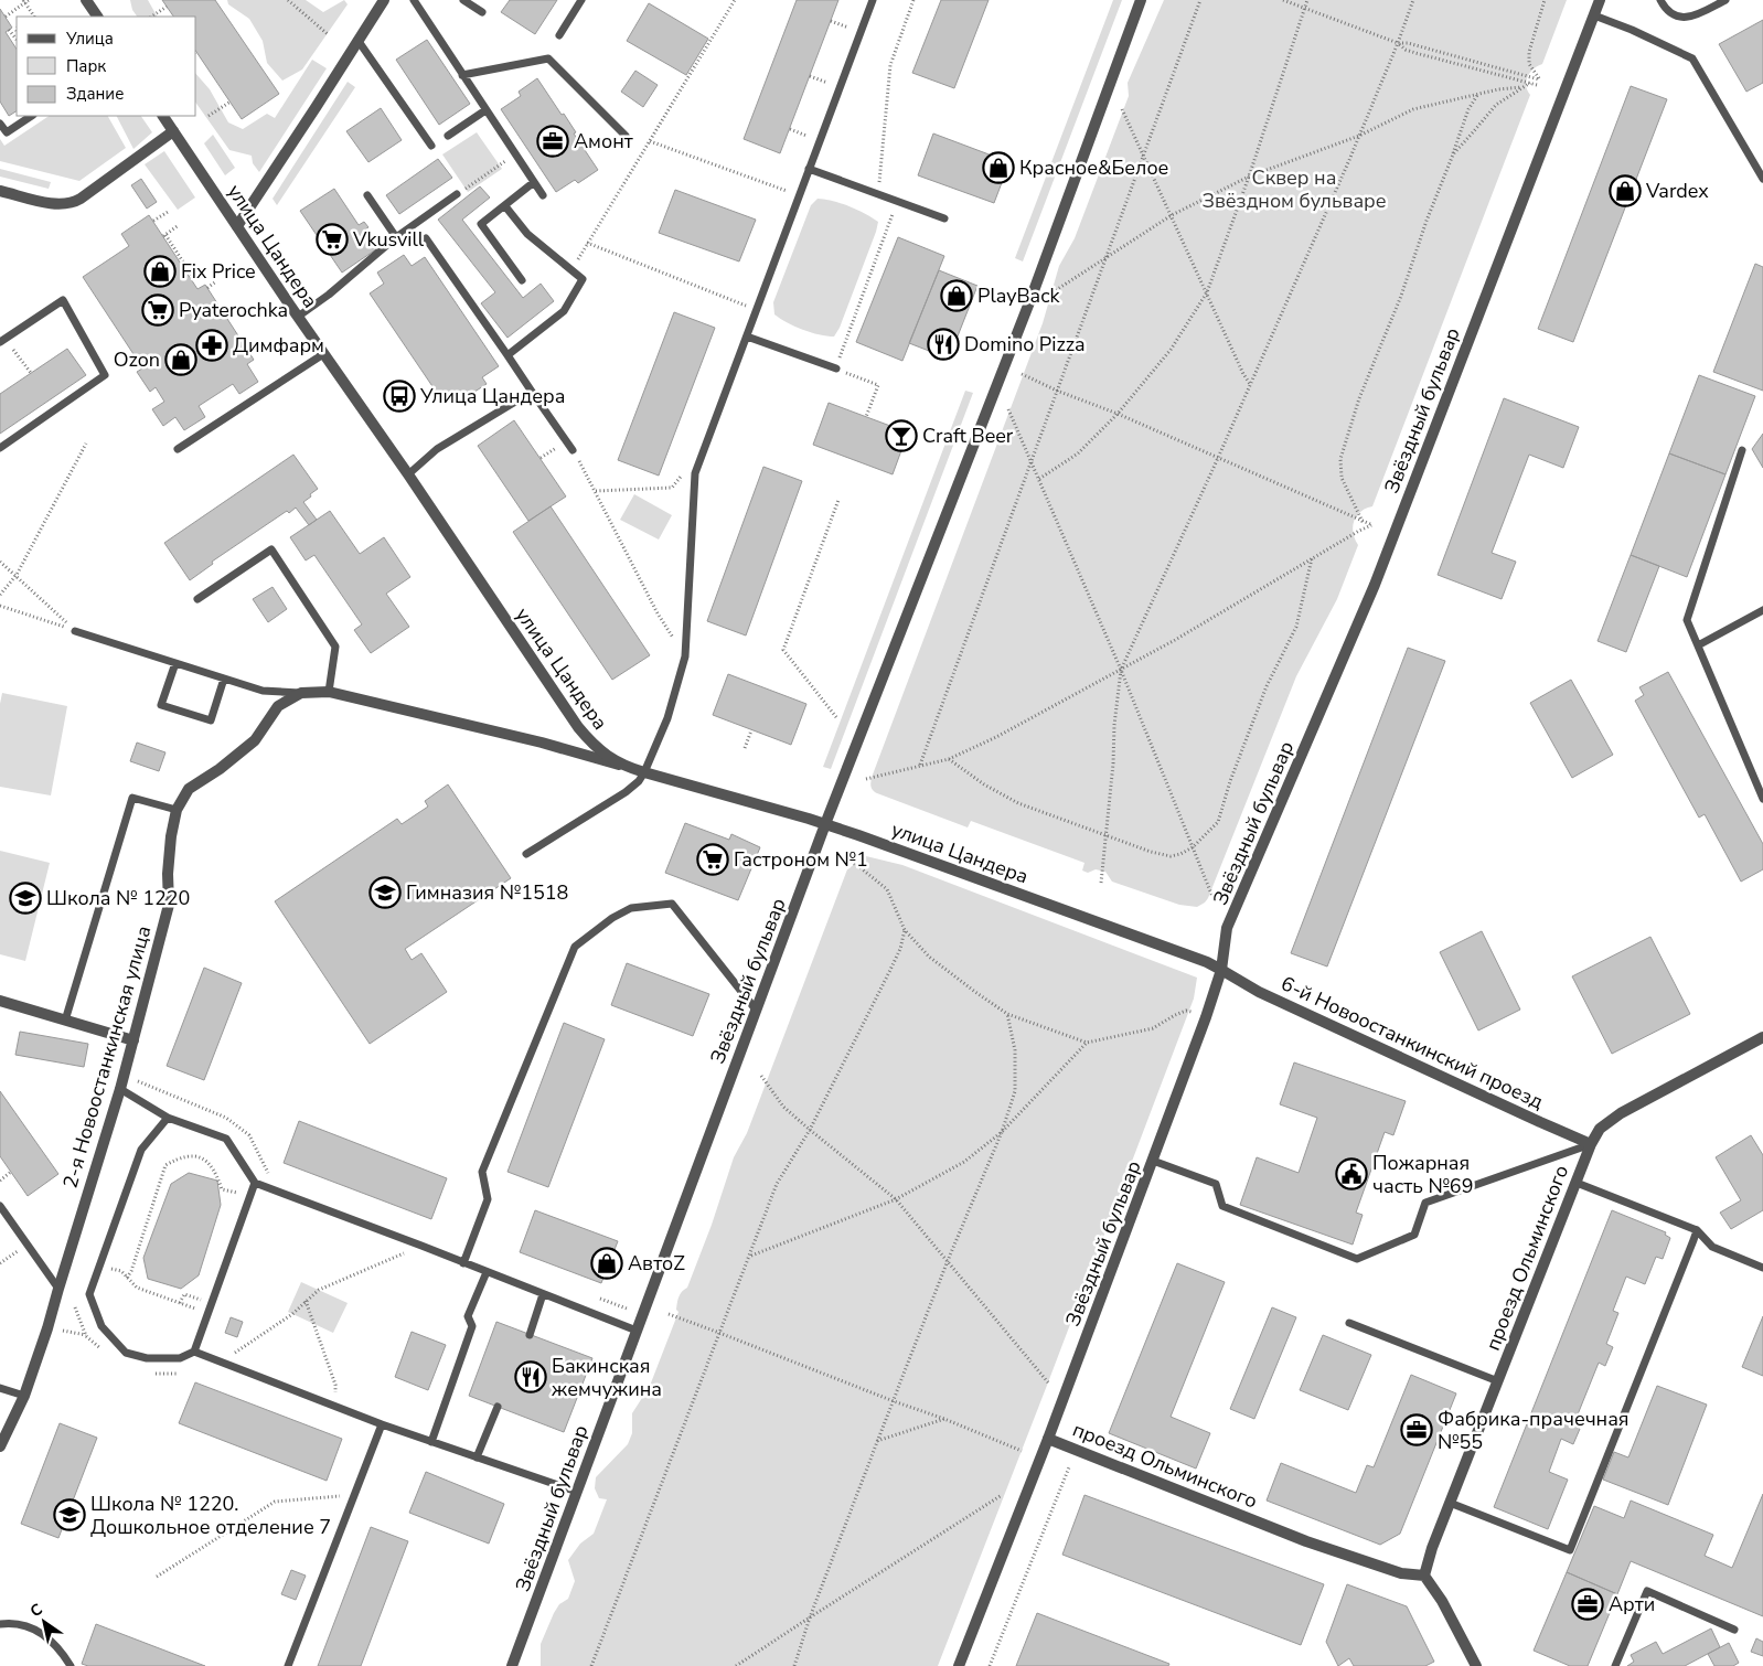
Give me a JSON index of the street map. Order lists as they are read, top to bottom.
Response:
{
  "streets": {
    "street": [
      "улица Цандера",
      "Звёздный бульвар",
      "6-й Новоостанкинский проезд",
      "2-я Новоостанкинская улица",
      "проезд Ольминского"
    ]
  },
  "crossings": [
    ["улица Цандера", "Звёздный бульвар"],
    ["улица Цандера", "6-й Новоостанкинский проезд"],
    ["Звёздный бульвар", "6-й Новоостанкинский проезд"],
    ["Звёздный бульвар", "проезд Ольминского"],
    ["6-й Новоостанкинский проезд", "проезд Ольминского"]
  ],
  "parks": ["Сквер на Звёздном бульваре"],
  "places": {
    "office": ["Амонт", "Фабрика-прачечная №55", "Арти"],
    "shop": [
      "Красное&Белое",
      "Vardex",
      "Fix Price",
      "PlayBack",
      "Ozon",
      "АвтоZ"
    ],
    "supermarket": ["Vkusvill", "Pyaterochka", "Гастроном №1"],
    "restaurant": ["Domino Pizza", "Бакинская жемчужина"],
    "pharmacy": ["Димфарм"],
    "bus stop": ["Улица Цандера"],
    "bar": ["Craft Beer"],
    "school or university": ["Гимназия №1518", "Школа № 1220", "Школа № 1220. Дошкольное отделение 7"],
    "public building": ["Пожарная часть №69"]
  },
  "legend": ["Улица", "Парк", "Здание"],
  "north": "top left"
}
